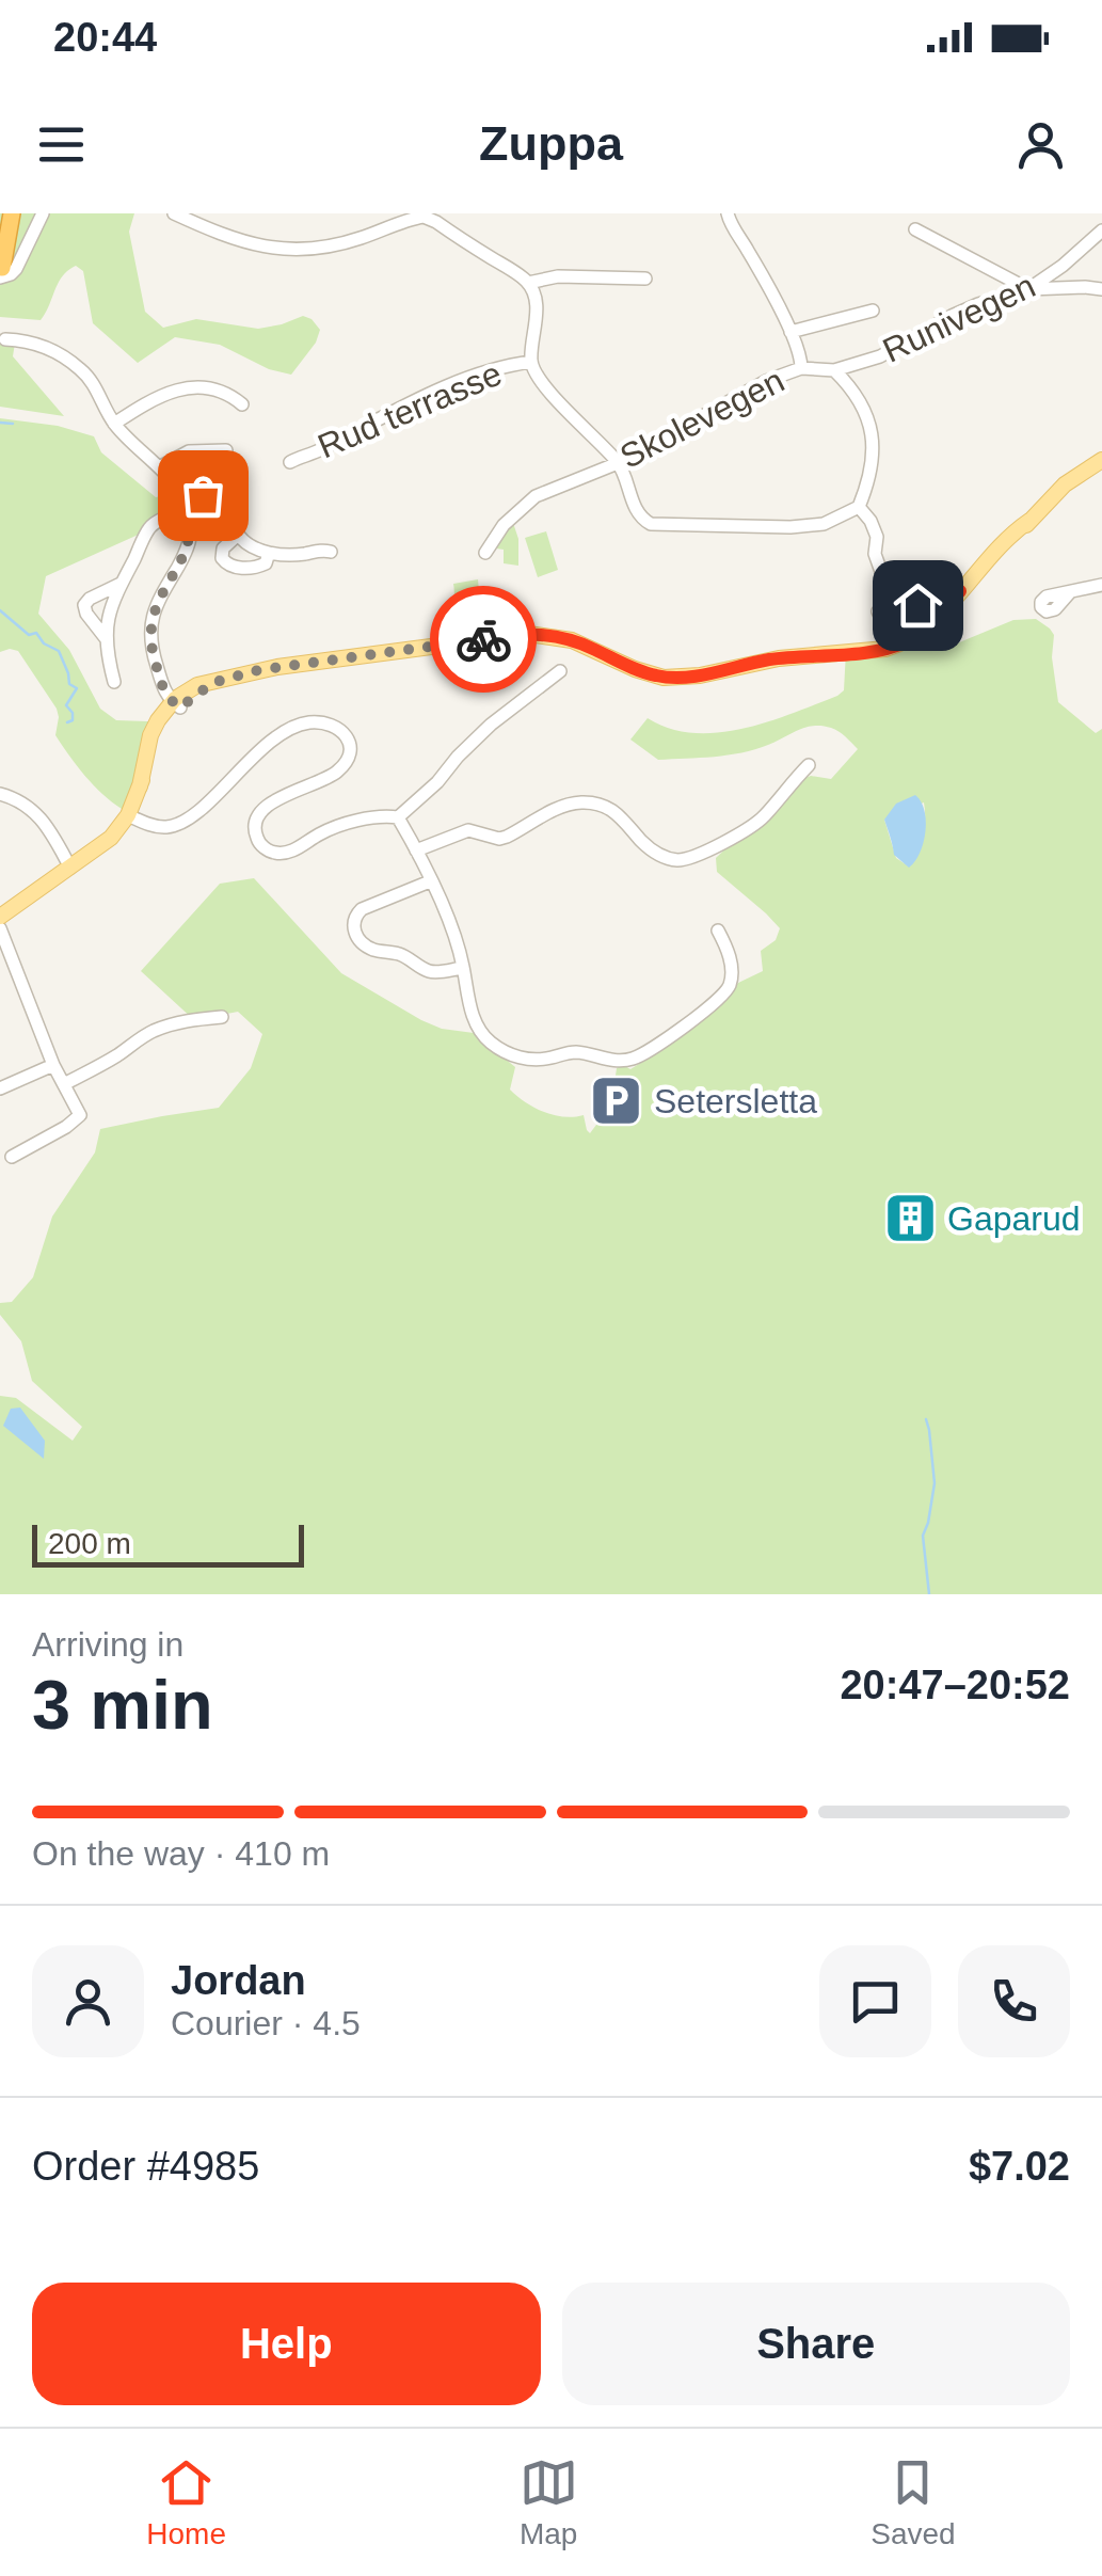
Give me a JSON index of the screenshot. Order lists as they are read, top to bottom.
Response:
{
  "streets": {
    "street": ["Runivegen", "Rud terrasse", "Skolevegen"]
  },
  "crossings": [
    ["Runivegen", "Skolevegen"]
  ],
  "places": {
    "parking": ["Setersletta"],
    "building": ["Gaparud"]
  },
  "scale_bar": "200 m",
  "page": {
    "status": "20:44",
    "header": "Zuppa",
    "scale": "200 m",
    "heading": ["3 min", "Arriving in", "20:47–20:52"],
    "panel": [
      "Jordan",
      "Courier · 4.5",
      "Order #4985",
      "$7.02"
    ],
    "bar": "On the way · 410 m",
    "buttons": ["Help", "Share"],
    "tabs": ["Home", "Map", "Saved"]
  }
}
